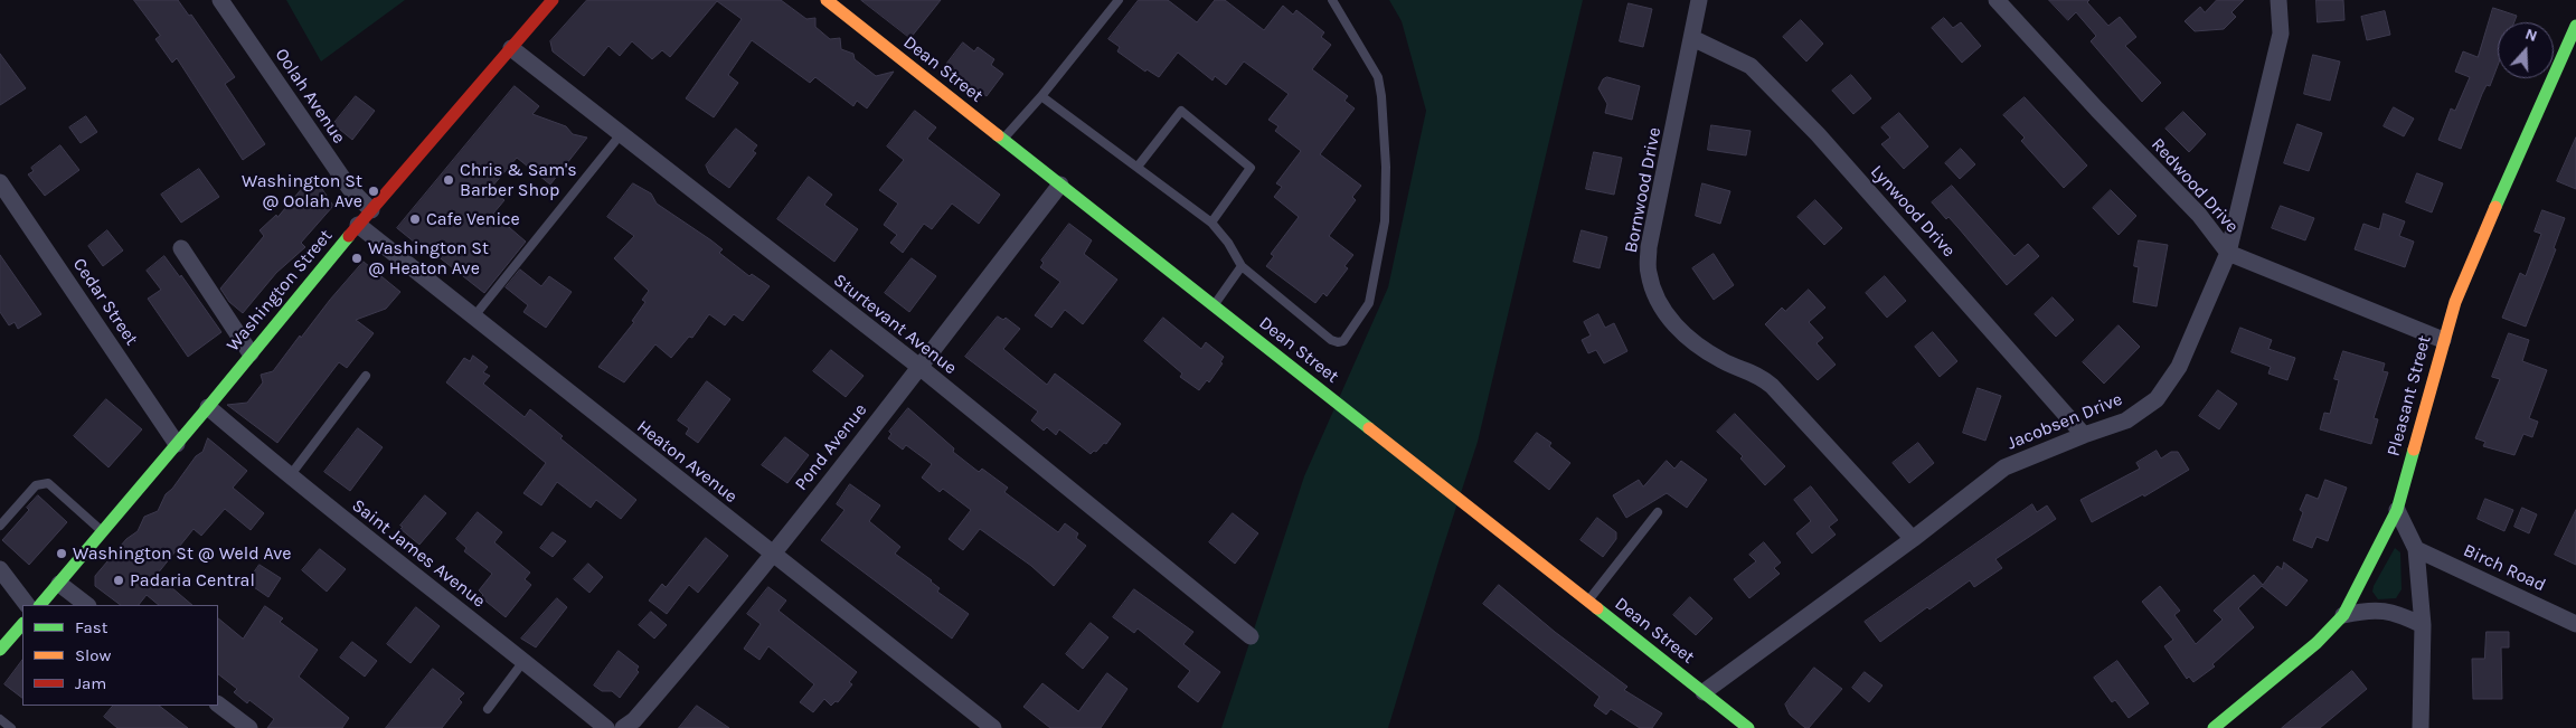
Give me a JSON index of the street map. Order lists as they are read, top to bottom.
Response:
{
  "streets": {
    "main road": ["Dean Street", "Washington Street", "Pleasant Street"],
    "street": [
      "Oolah Avenue",
      "Redwood Drive",
      "Bornwood Drive",
      "Lynwood Drive",
      "Cedar Street",
      "Sturtevant Avenue",
      "Jacobsen Drive",
      "Pond Avenue",
      "Heaton Avenue",
      "Saint James Avenue",
      "Birch Road"
    ]
  },
  "crossings": [
    ["Dean Street", "Jacobsen Drive"],
    ["Dean Street", "Pond Avenue"],
    ["Oolah Avenue", "Washington Street"],
    ["Redwood Drive", "Pleasant Street"],
    ["Redwood Drive", "Jacobsen Drive"],
    ["Bornwood Drive", "Lynwood Drive"],
    ["Bornwood Drive", "Jacobsen Drive"],
    ["Lynwood Drive", "Jacobsen Drive"],
    ["Washington Street", "Cedar Street"],
    ["Washington Street", "Sturtevant Avenue"],
    ["Washington Street", "Heaton Avenue"],
    ["Washington Street", "Saint James Avenue"],
    ["Sturtevant Avenue", "Pond Avenue"],
    ["Pond Avenue", "Heaton Avenue"]
  ],
  "places": [
    "Chris & Sam's Barber Shop",
    "Washington St @ Oolah Ave",
    "Cafe Venice",
    "Washington St @ Heaton Ave",
    "Washington St @ Weld Ave",
    "Padaria Central"
  ],
  "legend": ["Fast", "Slow", "Jam"],
  "north": "top"
}
